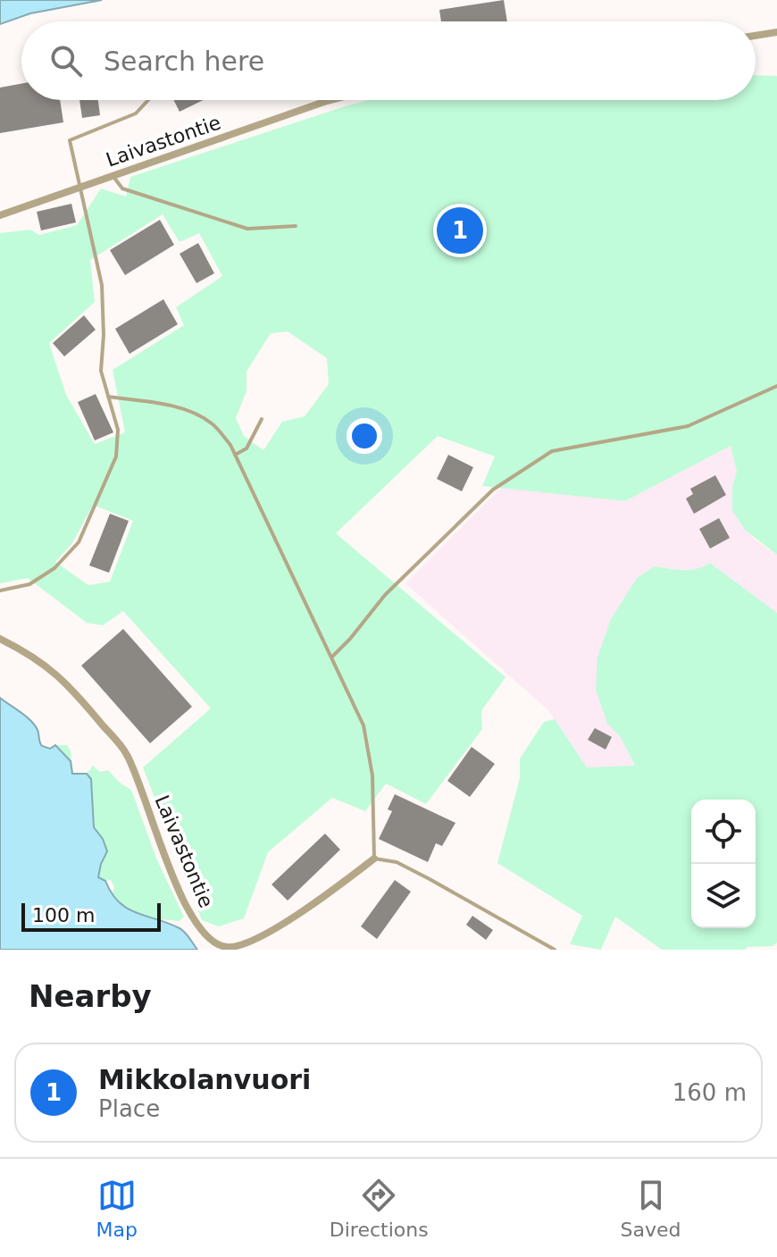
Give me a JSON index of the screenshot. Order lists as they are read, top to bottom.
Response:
{
  "streets": {
    "street": ["Laivastontie"]
  },
  "scale_bar": "100 m",
  "page": {
    "search": "Search here",
    "pins": "1",
    "scale": "100 m",
    "heading": "Nearby",
    "list": [
      {
        "mark": "1",
        "name": "Mikkolanvuori",
        "note": "Place",
        "value": "160 m"
      }
    ],
    "nav": ["Map", "Directions", "Saved"]
  }
}
